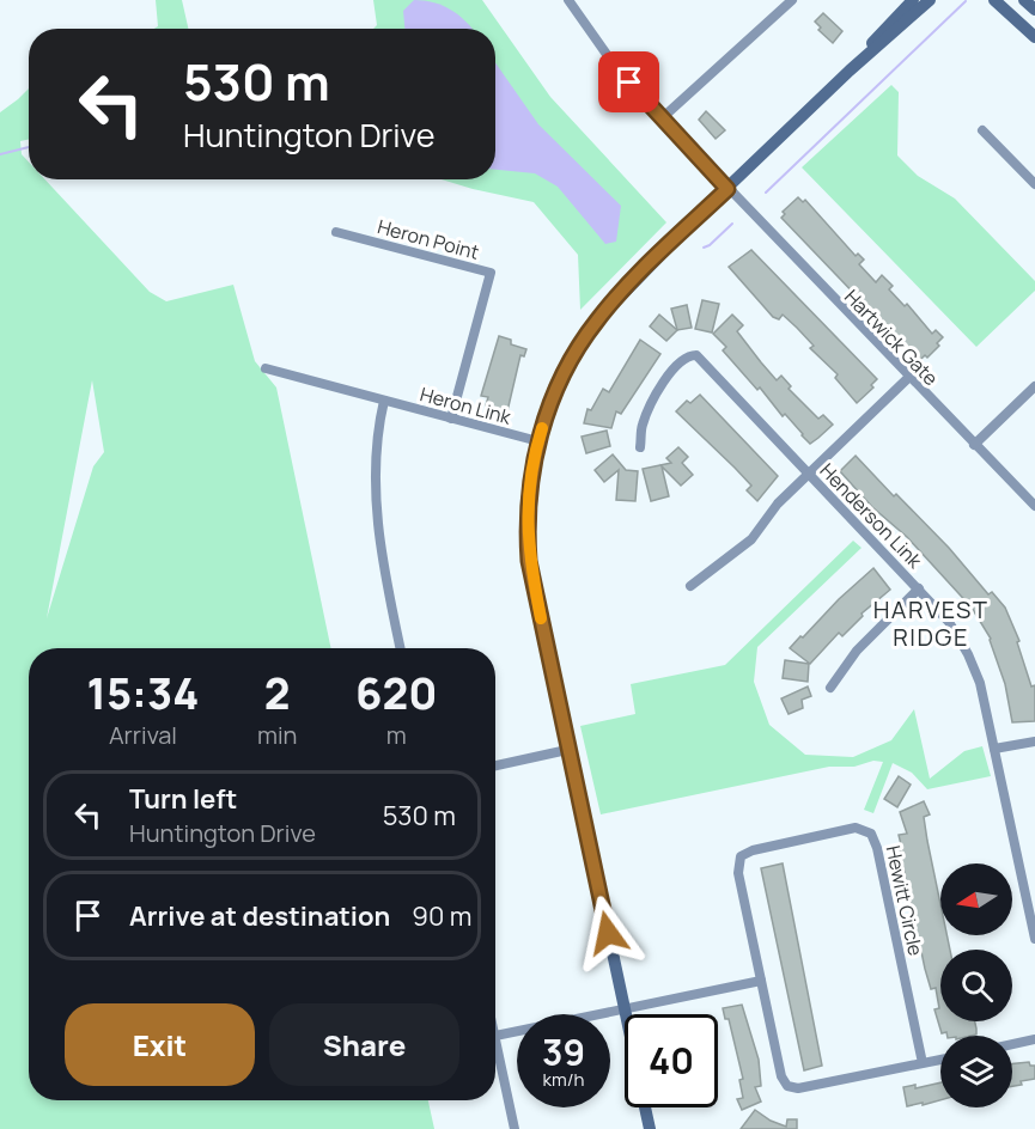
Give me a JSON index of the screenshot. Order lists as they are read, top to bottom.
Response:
{
  "streets": {
    "street": [
      "Heron Point",
      "Hartwick Gate",
      "Heron Link",
      "Henderson Link",
      "Hewitt Circle"
    ]
  },
  "crossings": [
    ["Heron Point", "Heron Link"]
  ],
  "districts": ["HARVEST RIDGE"],
  "north": "left",
  "page": {
    "turn": ["530 m", "Huntington Drive"],
    "eta": [
      "15:34",
      "Arrival",
      "2",
      "min",
      "620",
      "m"
    ],
    "list": [
      {
        "name": "Turn left",
        "note": "Huntington Drive",
        "value": "530 m"
      },
      {
        "name": "Arrive at destination",
        "value": "90 m"
      }
    ],
    "buttons": ["Exit", "Share"],
    "speed": "39 km/h",
    "limit": "40"
  }
}
